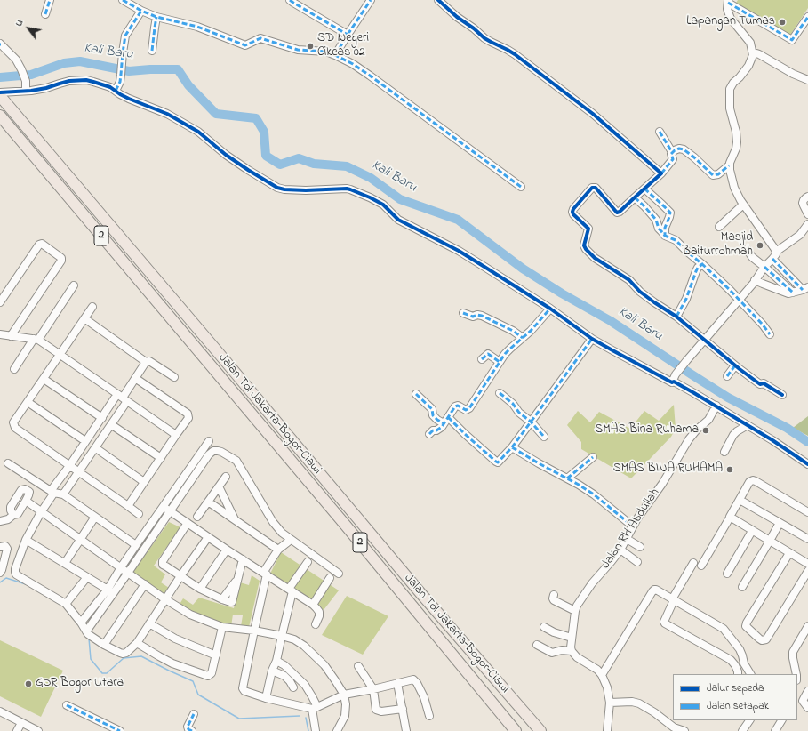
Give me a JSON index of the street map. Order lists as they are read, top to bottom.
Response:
{
  "streets": {
    "highway": ["2", "Jalan Tol Jakarta–Bogor–Ciawi"],
    "street": ["Jalan RH Abdullah"]
  },
  "water": ["Kali Baru"],
  "places": [
    "Lapangan Tumas",
    "SD Negeri Cikeas 02",
    "Masjid Baiturrohmah",
    "SMAS Bina Ruhama",
    "SMAS BINA RUHAMA",
    "GOR Bogor Utara"
  ],
  "legend": ["Jalur sepeda", "Jalan setapak"],
  "north": "top left"
}
